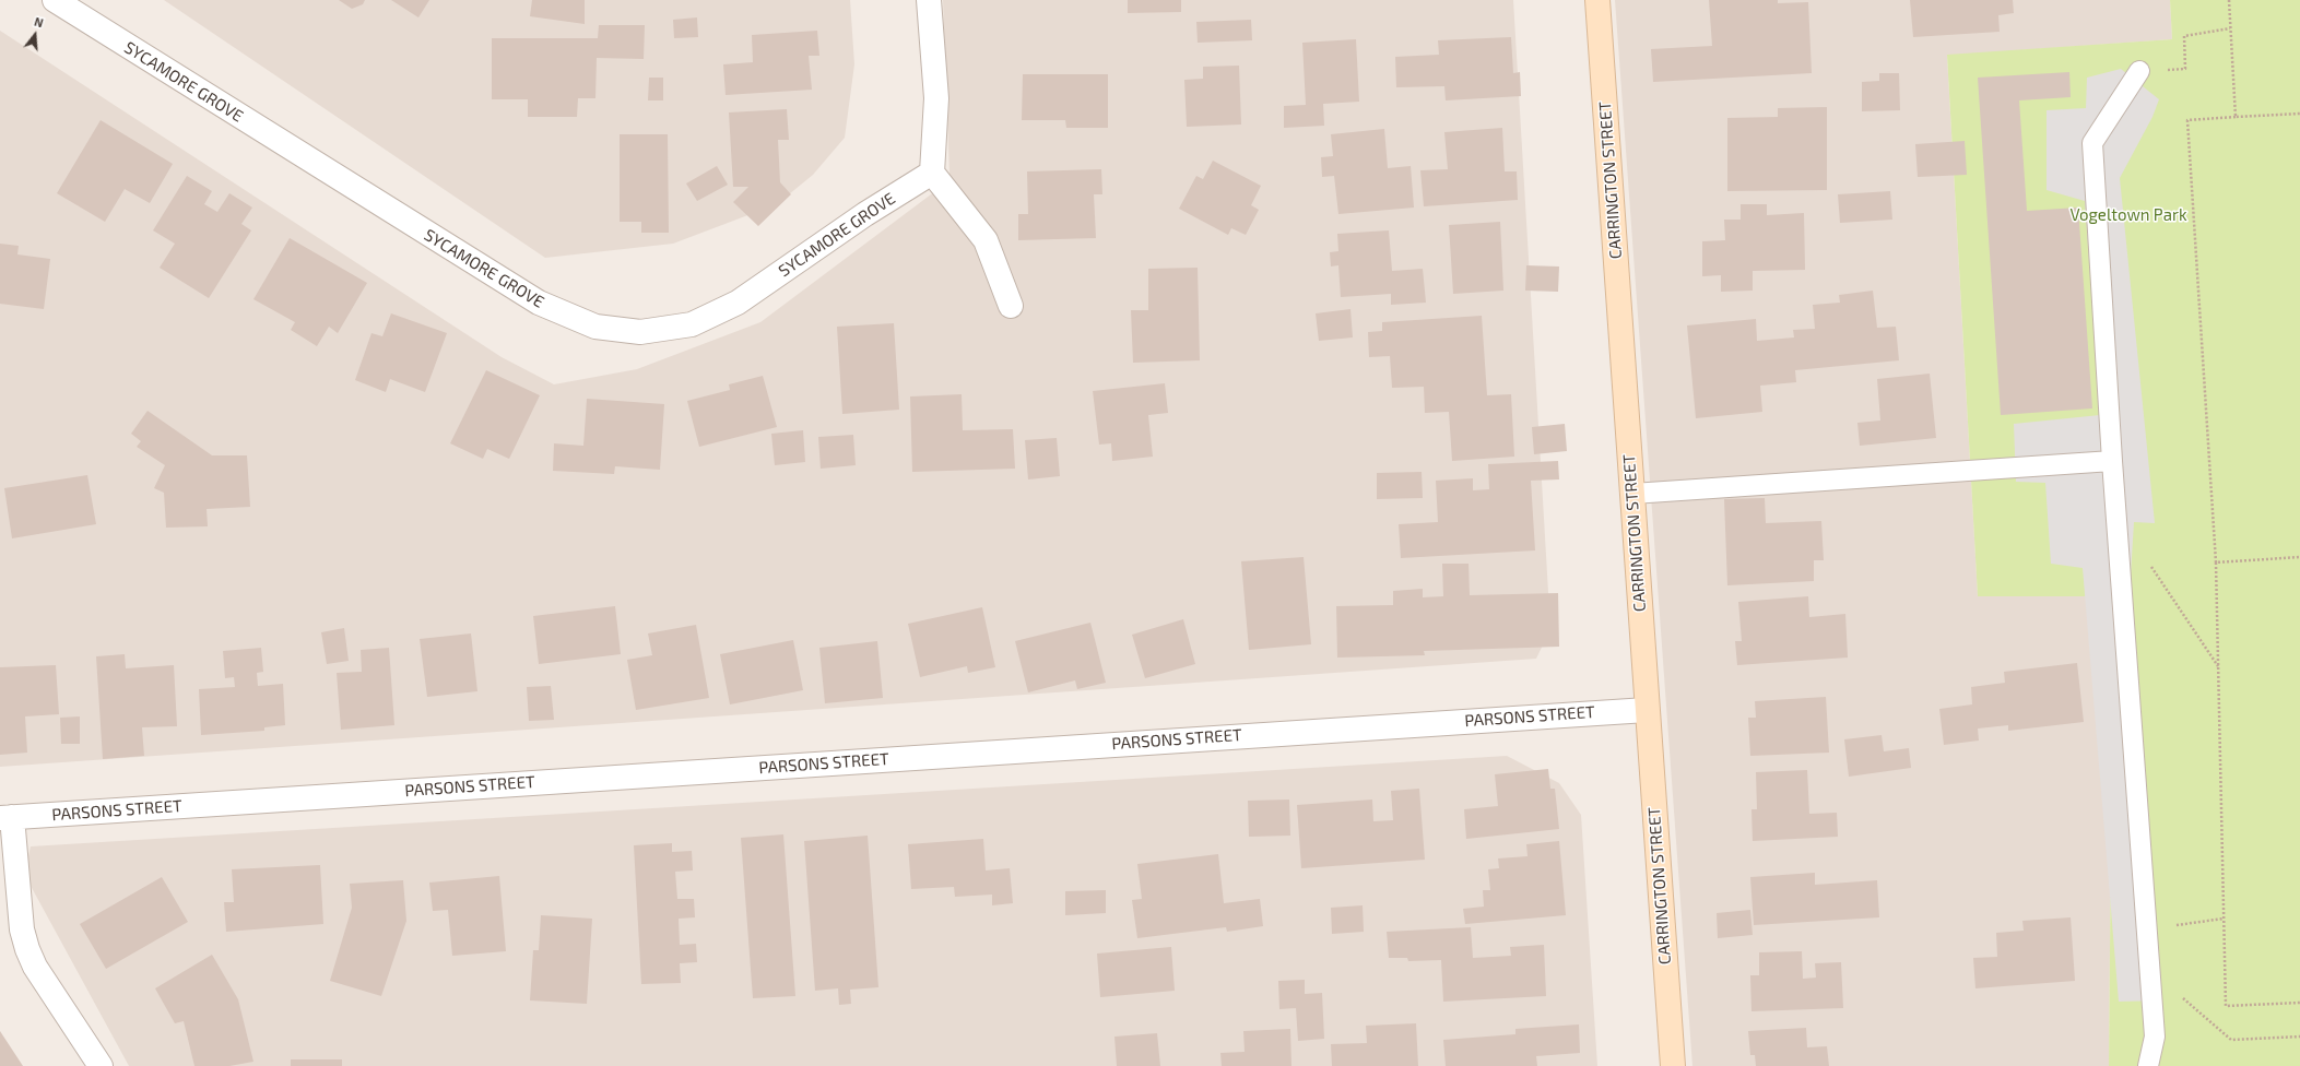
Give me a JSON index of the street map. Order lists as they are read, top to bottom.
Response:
{
  "streets": {
    "main road": ["CARRINGTON STREET"],
    "street": ["SYCAMORE GROVE", "PARSONS STREET"]
  },
  "crossings": [
    ["CARRINGTON STREET", "PARSONS STREET"]
  ],
  "parks": ["Vogeltown Park"],
  "north": "top"
}
